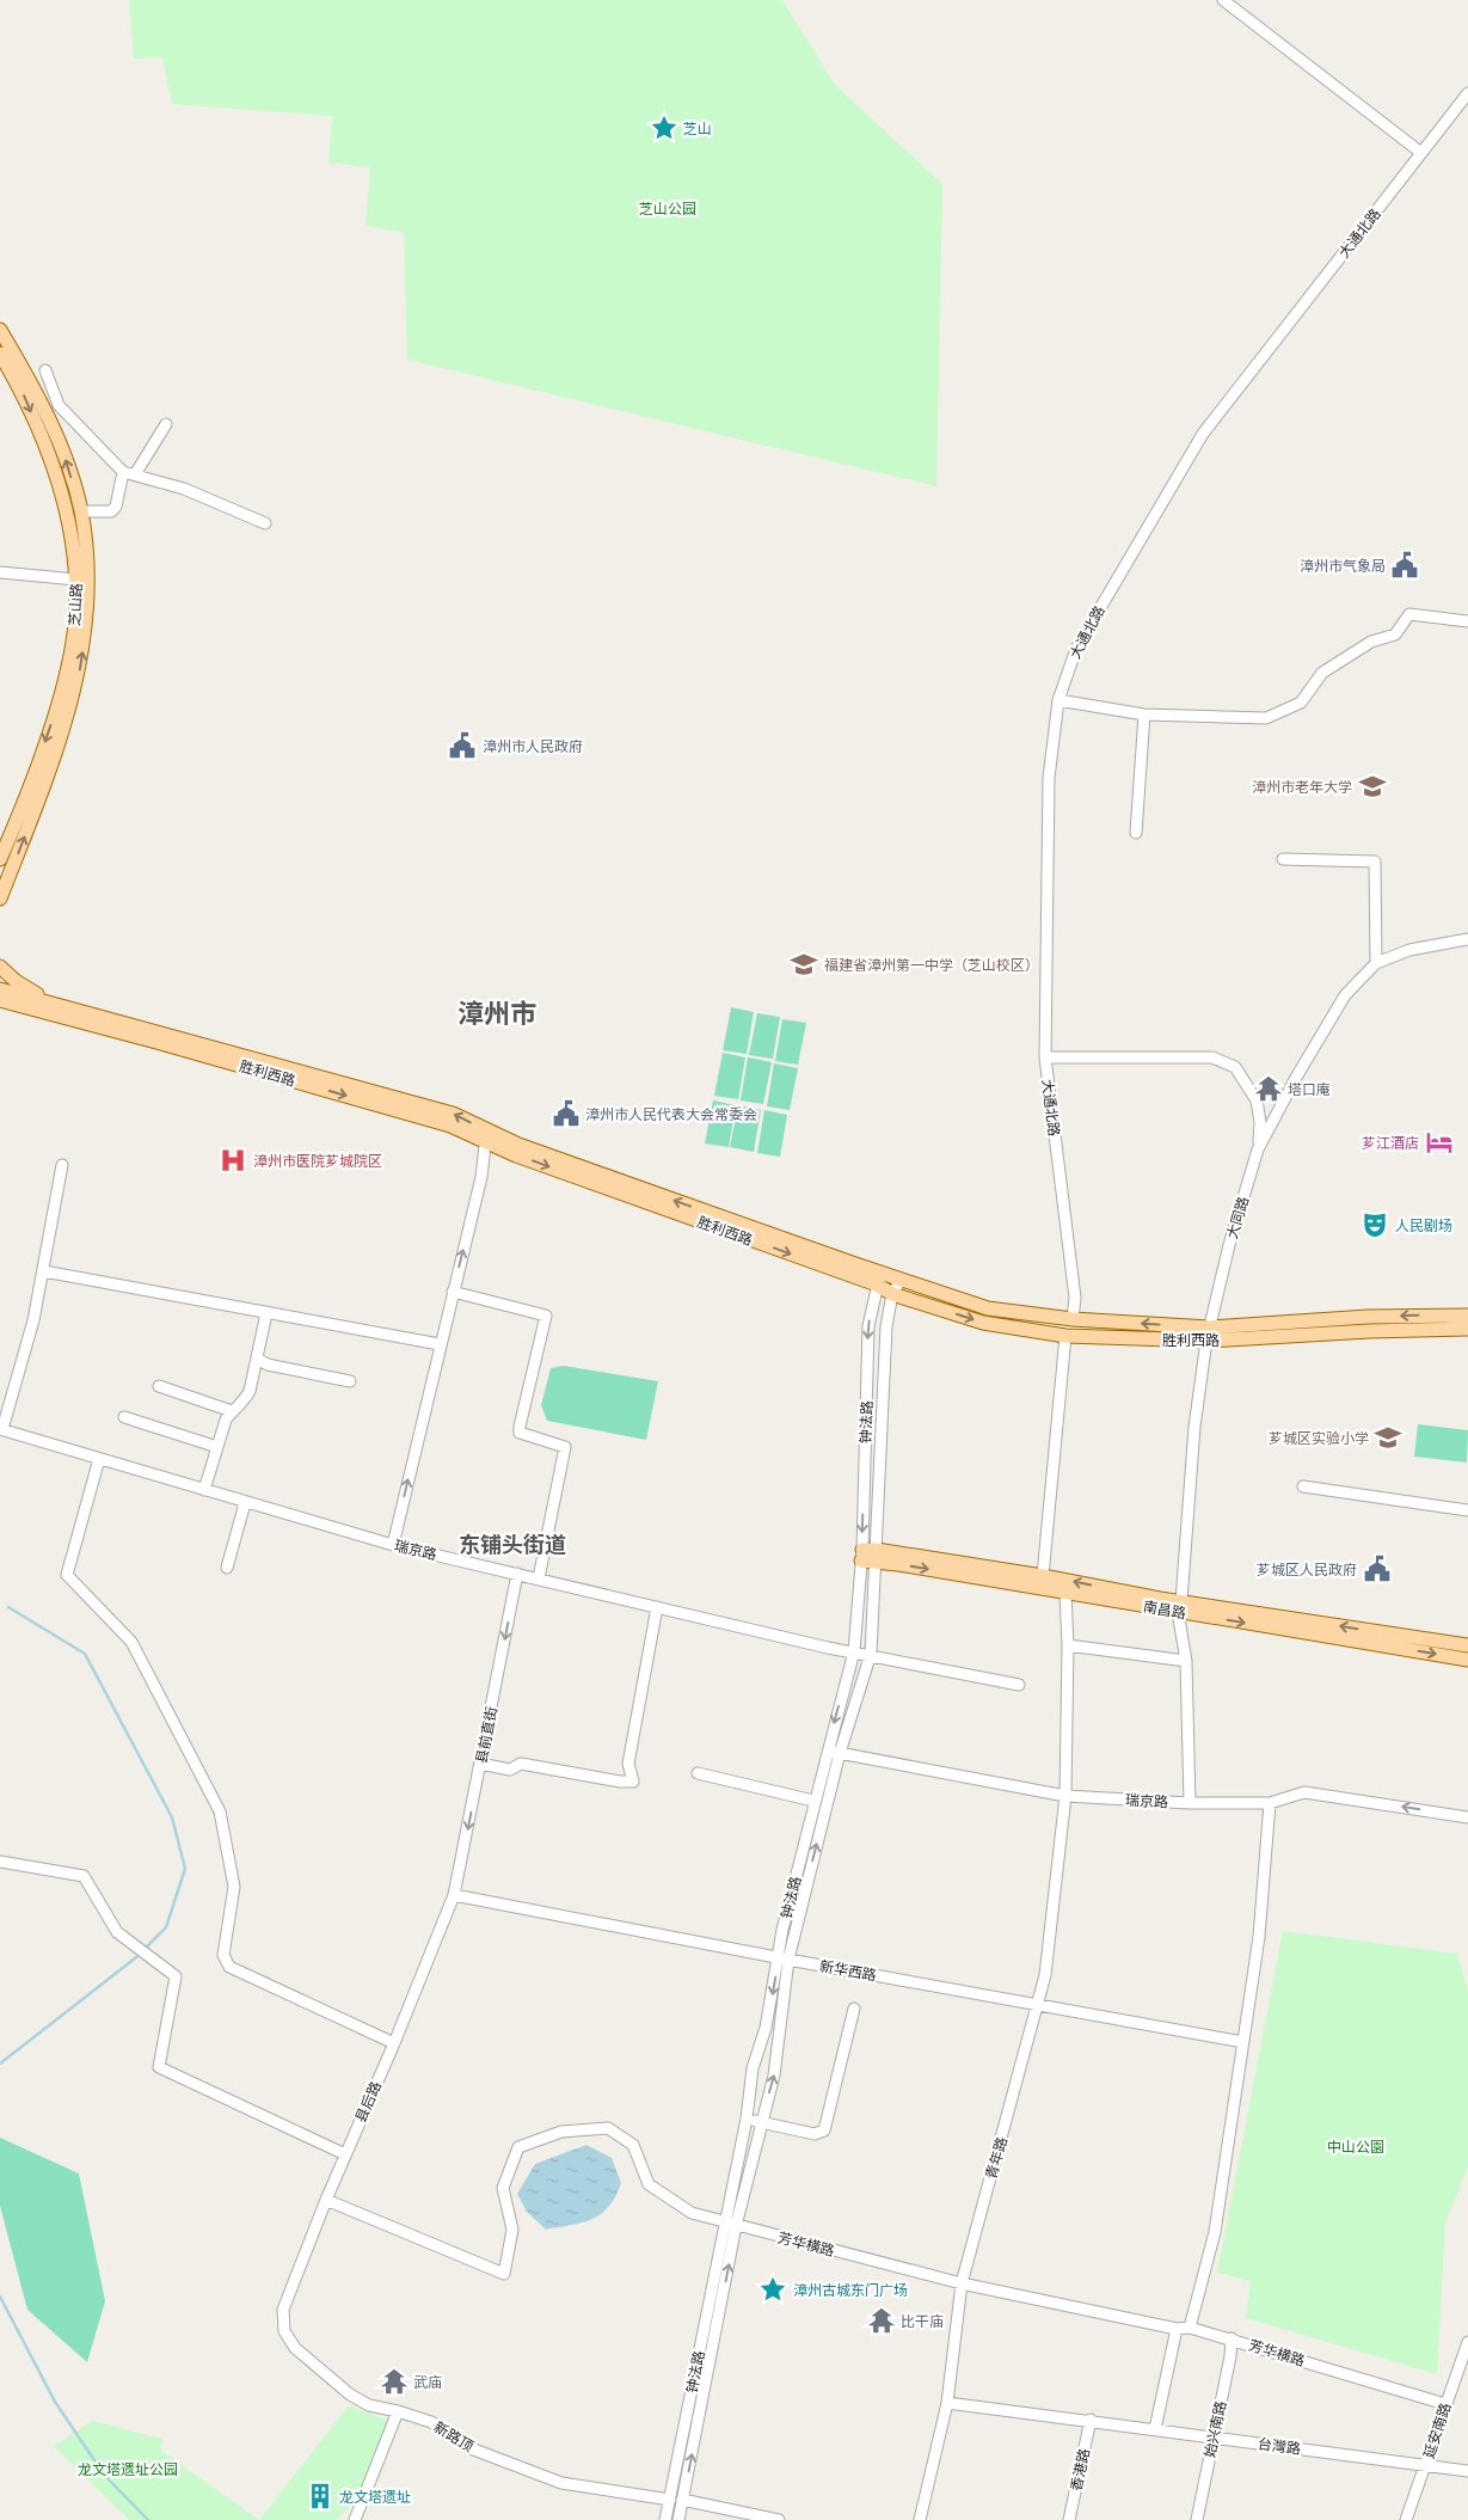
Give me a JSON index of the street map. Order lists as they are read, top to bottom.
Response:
{
  "streets": {
    "main road": ["芝山路", "胜利西路", "南昌路"],
    "street": [
      "大通北路",
      "大同路",
      "钟法路",
      "瑞京路",
      "县前直街",
      "新华西路",
      "县后路",
      "青年路",
      "芳华横路",
      "始兴南路",
      "延安南路",
      "新路顶",
      "台灣路",
      "香港路"
    ]
  },
  "crossings": [
    ["胜利西路", "大同路"],
    ["胜利西路", "钟法路"],
    ["大同路", "瑞京路"],
    ["大同路", "南昌路"],
    ["钟法路", "瑞京路"],
    ["钟法路", "南昌路"],
    ["钟法路", "新华西路"],
    ["钟法路", "芳华横路"],
    ["钟法路", "新路顶"],
    ["瑞京路", "县前直街"],
    ["瑞京路", "青年路"],
    ["南昌路", "青年路"],
    ["县前直街", "新华西路"],
    ["县前直街", "县后路"],
    ["新华西路", "县后路"],
    ["新华西路", "青年路"],
    ["县后路", "芳华横路"],
    ["县后路", "新路顶"],
    ["青年路", "芳华横路"],
    ["青年路", "台灣路"],
    ["芳华横路", "始兴南路"],
    ["芳华横路", "延安南路"],
    ["始兴南路", "台灣路"],
    ["延安南路", "台灣路"],
    ["台灣路", "香港路"]
  ],
  "one_way": ["县前直街"],
  "districts": ["漳州市", "东铺头街道"],
  "parks": ["芝山公园", "中山公園", "龙文塔遗址公园"],
  "places": {
    "place": ["芝山", "漳州古城东门广场"],
    "public building": [
      "漳州市气象局",
      "漳州市人民政府",
      "漳州市人民代表大会常委会",
      "芗城区人民政府"
    ],
    "school or university": ["漳州市老年大学", "福建省漳州第一中学（芝山校区）", "芗城区实验小学"],
    "temple": ["塔口庵", "比干庙", "武庙"],
    "hotel": ["芗江酒店"],
    "hospital": ["漳州市医院芗城院区"],
    "theatre": ["人民剧场"],
    "building": ["龙文塔遗址"]
  }
}
